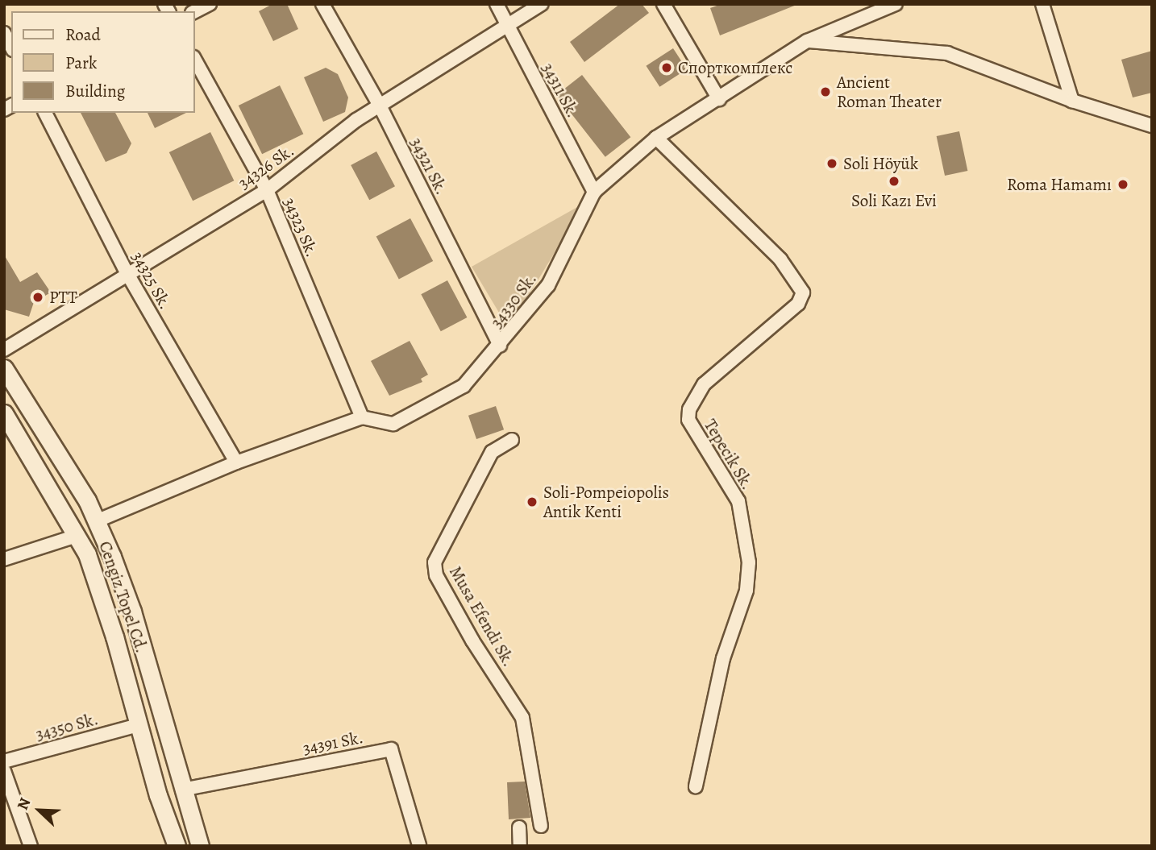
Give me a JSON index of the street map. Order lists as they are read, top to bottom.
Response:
{
  "streets": {
    "street": [
      "34311 Sk.",
      "34321 Sk.",
      "34326 Sk.",
      "34323 Sk.",
      "34325 Sk.",
      "34330 Sk.",
      "Tepecik Sk.",
      "Cengiz Topel Cd.",
      "Musa Efendi Sk.",
      "34350 Sk.",
      "34391 Sk."
    ]
  },
  "crossings": [
    ["34311 Sk.", "34326 Sk."],
    ["34311 Sk.", "34330 Sk."],
    ["34321 Sk.", "34326 Sk."],
    ["34321 Sk.", "34330 Sk."],
    ["34326 Sk.", "34323 Sk."],
    ["34326 Sk.", "34325 Sk."],
    ["34323 Sk.", "34330 Sk."],
    ["34330 Sk.", "Tepecik Sk."],
    ["Cengiz Topel Cd.", "34350 Sk."],
    ["Cengiz Topel Cd.", "34391 Sk."]
  ],
  "places": [
    "Спорткомплекс",
    "Ancient Roman Theater",
    "Soli Höyük",
    "Soli Kazı Evi",
    "Roma Hamamı",
    "PTT",
    "Soli-Pompeiopolis Antik Kenti"
  ],
  "legend": ["Road", "Park", "Building"],
  "north": "top left"
}
